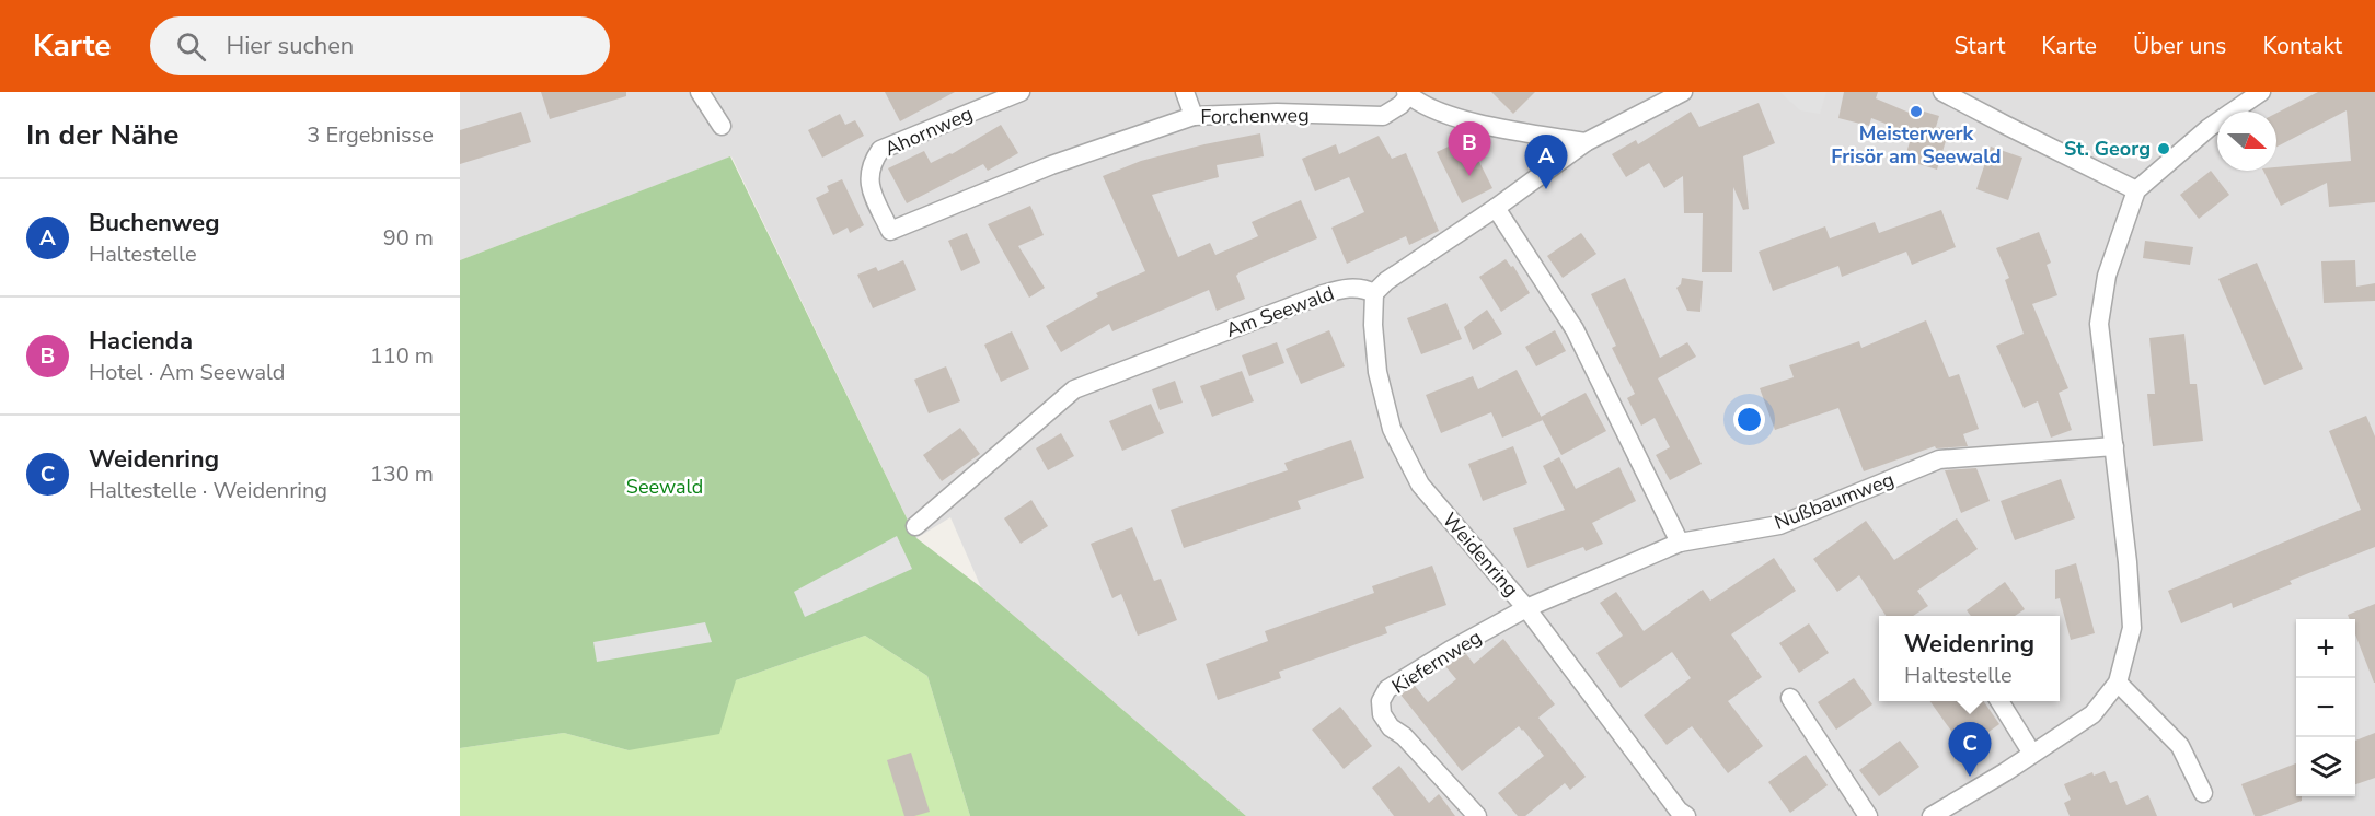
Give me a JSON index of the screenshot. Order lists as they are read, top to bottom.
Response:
{
  "streets": {
    "street": [
      "Forchenweg",
      "Ahornweg",
      "Am Seewald",
      "Nußbaumweg",
      "Weidenring",
      "Kiefernweg"
    ]
  },
  "crossings": [
    ["Forchenweg", "Ahornweg"],
    ["Am Seewald", "Weidenring"],
    ["Nußbaumweg", "Weidenring"],
    ["Nußbaumweg", "Kiefernweg"],
    ["Weidenring", "Kiefernweg"]
  ],
  "parks": ["Seewald"],
  "places": ["Meisterwerk Frisör am Seewald", "St. Georg"],
  "north": "right",
  "page": {
    "header": "Karte",
    "search": "Hier suchen",
    "nav": [
      "Start",
      "Karte",
      "Über uns",
      "Kontakt"
    ],
    "heading": ["In der Nähe", "3 Ergebnisse"],
    "pins": ["B", "A", "C"],
    "list": [
      {
        "mark": "A",
        "name": "Buchenweg",
        "note": "Haltestelle",
        "value": "90 m"
      },
      {
        "mark": "B",
        "name": "Hacienda",
        "note": "Hotel · Am Seewald",
        "value": "110 m"
      },
      {
        "mark": "C",
        "name": "Weidenring",
        "note": "Haltestelle · Weidenring",
        "value": "130 m"
      }
    ],
    "popup": ["Weidenring", "Haltestelle"],
    "map_buttons": ["+", "−"]
  }
}
